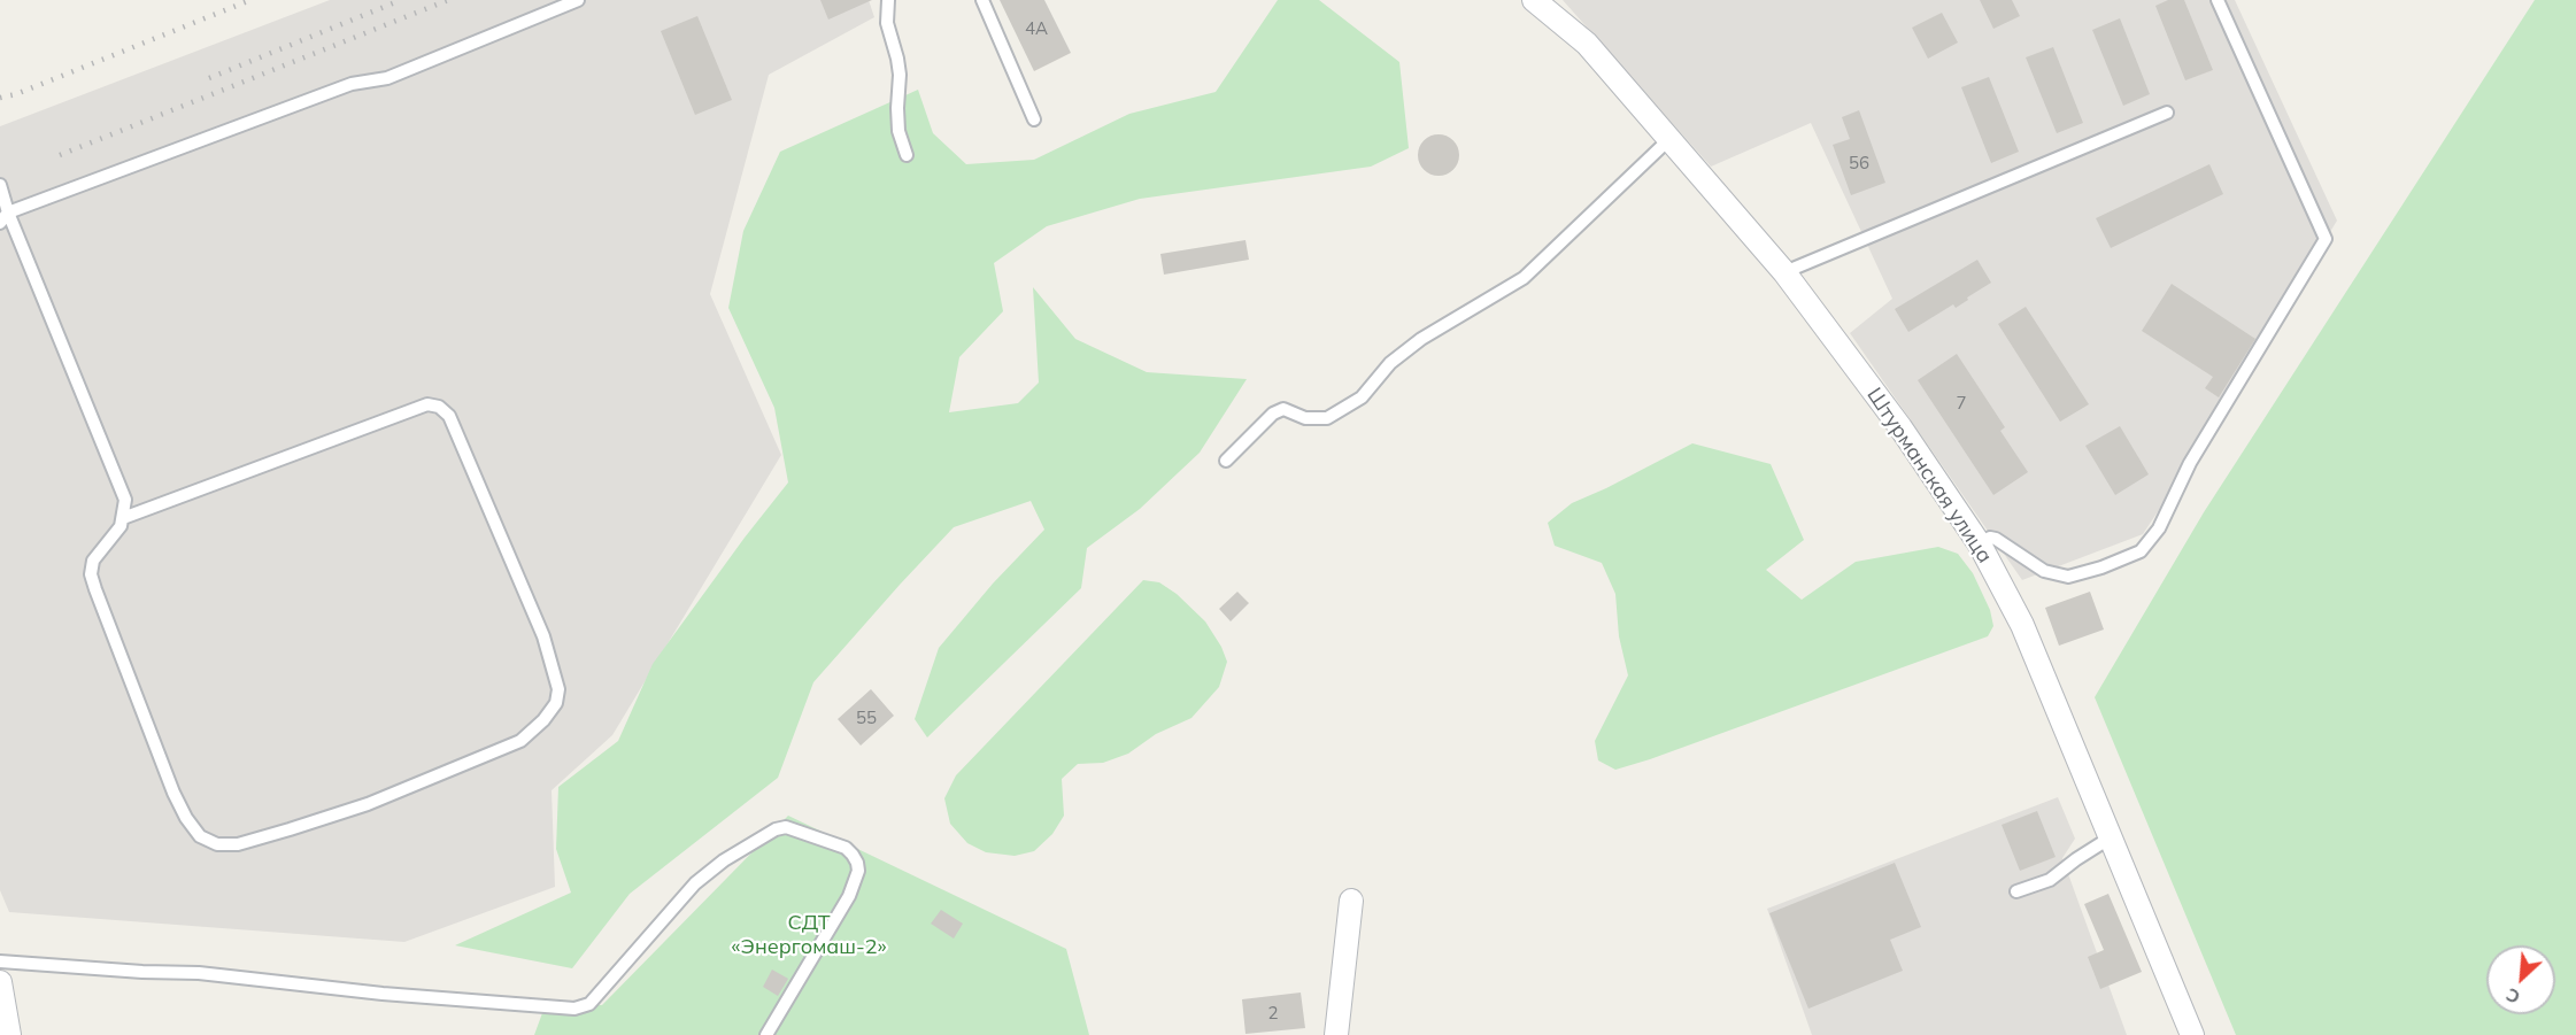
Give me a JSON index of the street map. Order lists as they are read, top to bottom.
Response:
{
  "streets": {
    "street": ["Штурманская улица"]
  },
  "parks": ["СДТ «Энергомаш-2»"],
  "house_numbers": [
    "4А",
    "56",
    "7",
    "55",
    "2"
  ],
  "north": "bottom left"
}
